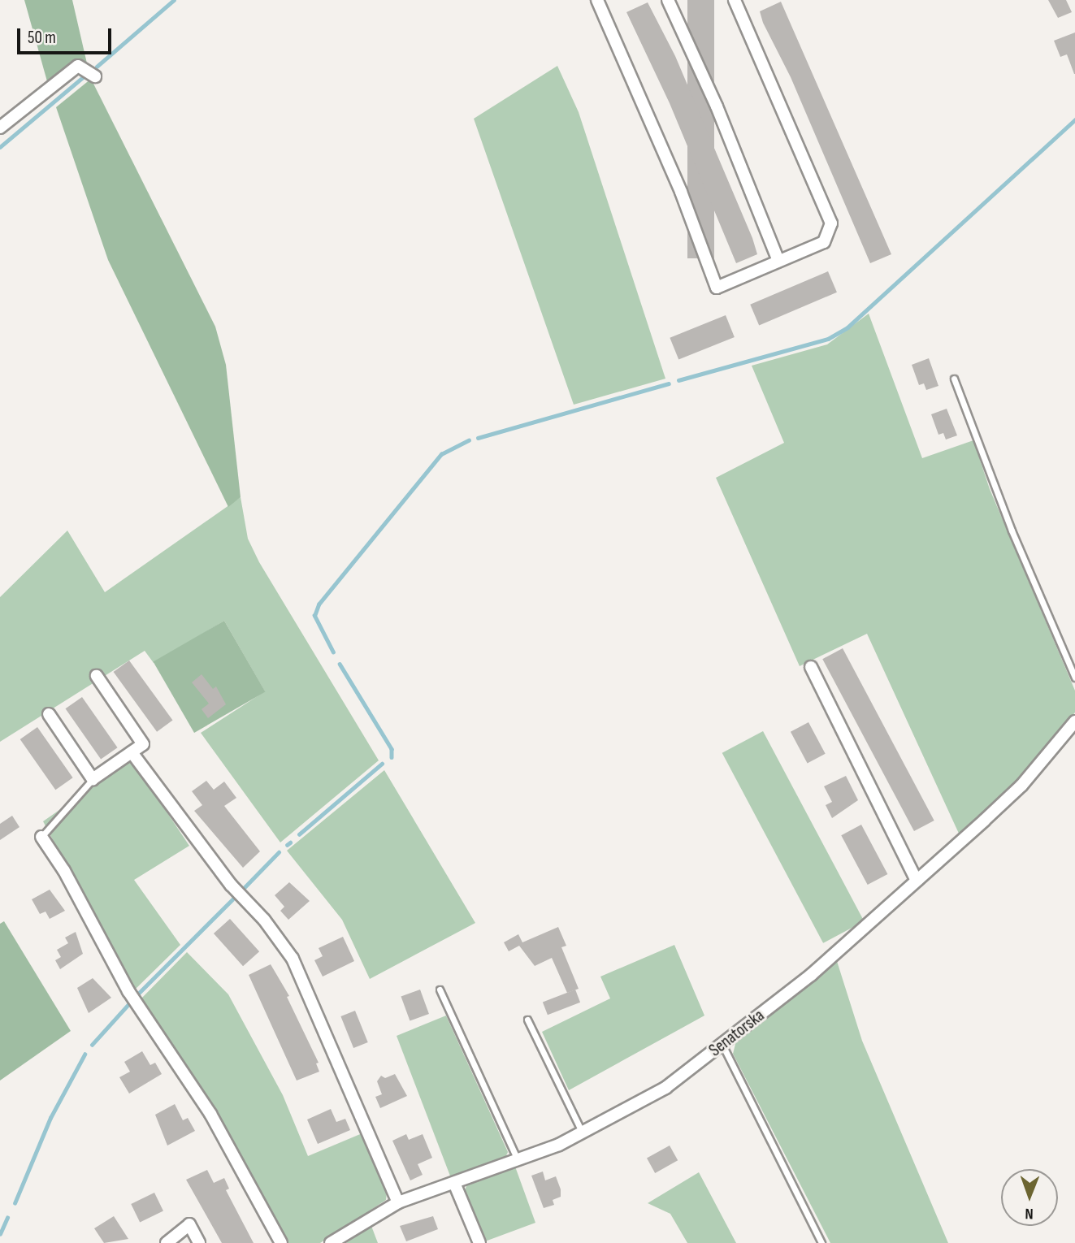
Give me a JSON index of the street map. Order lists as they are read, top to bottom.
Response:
{
  "streets": {
    "street": ["Senatorska"]
  },
  "scale_bar": "50 m",
  "north": "bottom"
}
